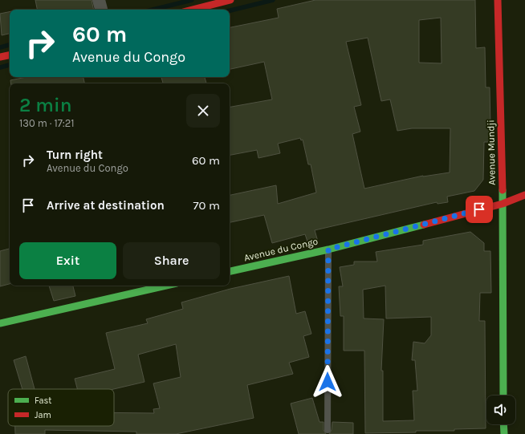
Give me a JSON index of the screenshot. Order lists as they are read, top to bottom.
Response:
{
  "streets": {
    "street": ["Avenue Mundji", "Avenue du Congo"]
  },
  "crossings": [
    ["Avenue Mundji", "Avenue du Congo"]
  ],
  "legend": ["Fast", "Jam"],
  "page": {
    "turn": ["60 m", "Avenue du Congo"],
    "heading": ["2 min", "130 m · 17:21"],
    "list": [
      {
        "name": "Turn right",
        "note": "Avenue du Congo",
        "value": "60 m"
      },
      {
        "name": "Arrive at destination",
        "value": "70 m"
      }
    ],
    "buttons": ["Exit", "Share"]
  }
}
